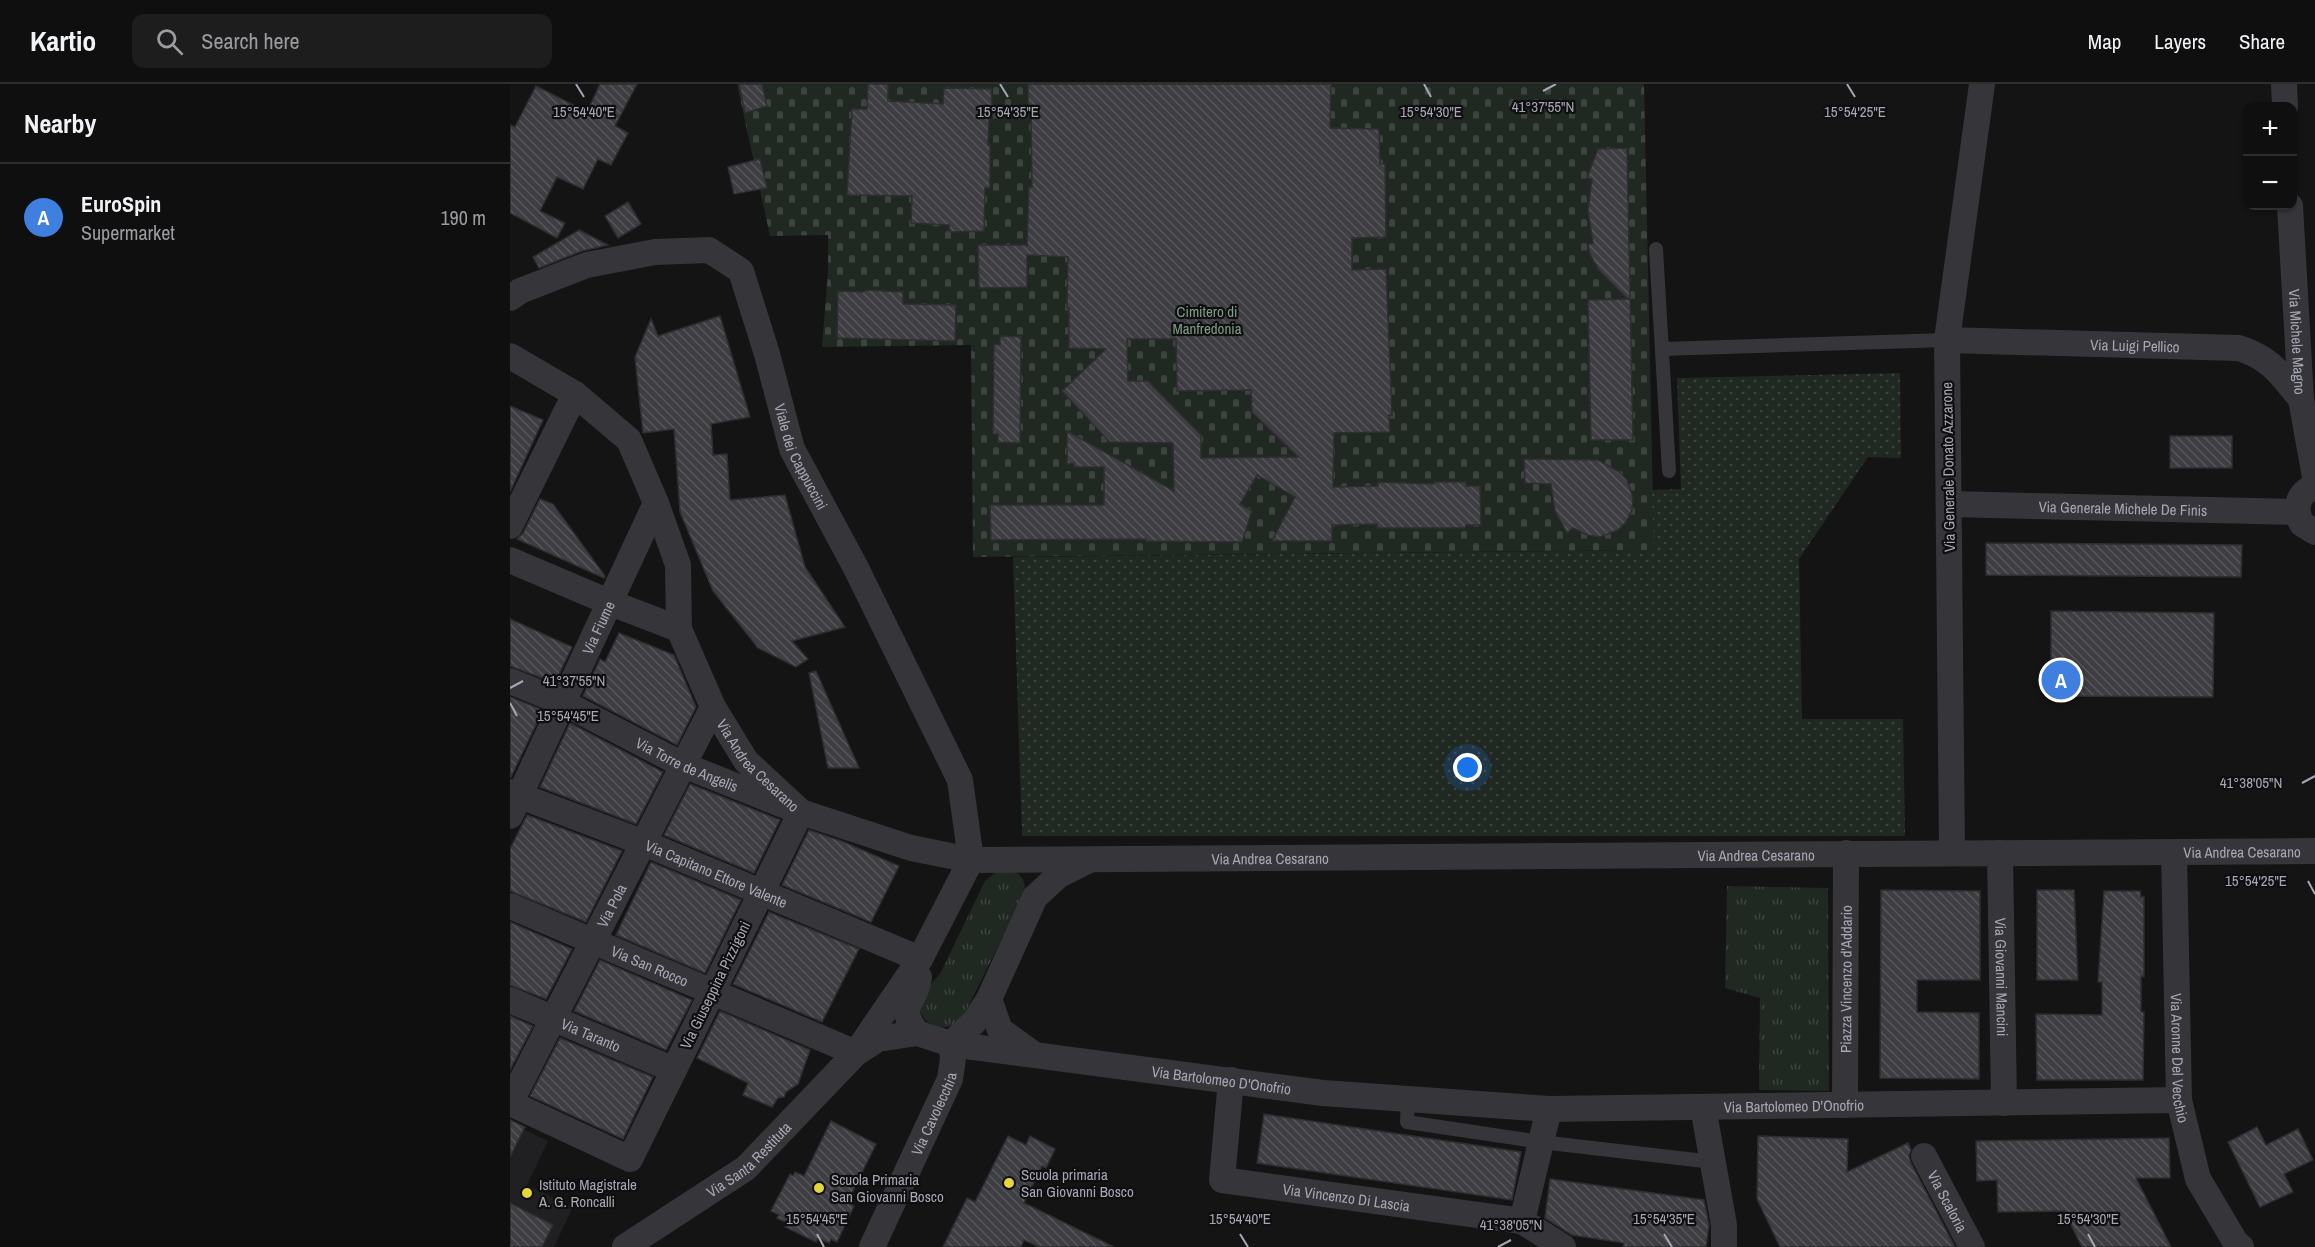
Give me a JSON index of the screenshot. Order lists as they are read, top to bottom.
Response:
{
  "streets": {
    "street": [
      "Via Michele Magno",
      "Via Luigi Pellico",
      "Viale dei Cappuccini",
      "Via Generale Donato Azzarone",
      "Via Generale Michele De Finis",
      "Via Fiume",
      "Via Torre de Angelis",
      "Via Andrea Cesarano",
      "Via Capitano Ettore Valente",
      "Via Pola",
      "Via San Rocco",
      "Via Giovanni Mancini",
      "Piazza Vincenzo d'Addario",
      "Via Giuseppina Pizzigoni",
      "Via Taranto",
      "Via Aronne Del Vecchio",
      "Via Bartolomeo D'Onofrio",
      "Via Cavolecchia",
      "Via Santa Restituta",
      "Via Vincenzo Di Lascia",
      "Via Scaloria"
    ]
  },
  "crossings": [
    ["Via Michele Magno", "Via Luigi Pellico"],
    ["Via Luigi Pellico", "Via Generale Donato Azzarone"],
    ["Viale dei Cappuccini", "Via Andrea Cesarano"],
    ["Via Generale Donato Azzarone", "Via Generale Michele De Finis"],
    ["Via Generale Donato Azzarone", "Via Andrea Cesarano"],
    ["Via Fiume", "Via Torre de Angelis"],
    ["Via Fiume", "Via Andrea Cesarano"],
    ["Via Fiume", "Via Capitano Ettore Valente"],
    ["Via Torre de Angelis", "Via Andrea Cesarano"],
    ["Via Torre de Angelis", "Via Pola"],
    ["Via Torre de Angelis", "Via Giuseppina Pizzigoni"],
    ["Via Andrea Cesarano", "Via Pola"],
    ["Via Andrea Cesarano", "Via Giovanni Mancini"],
    ["Via Andrea Cesarano", "Piazza Vincenzo d'Addario"],
    ["Via Andrea Cesarano", "Via Giuseppina Pizzigoni"],
    ["Via Andrea Cesarano", "Via Aronne Del Vecchio"],
    ["Via Capitano Ettore Valente", "Via Pola"],
    ["Via Capitano Ettore Valente", "Via Giuseppina Pizzigoni"],
    ["Via Pola", "Via San Rocco"],
    ["Via Pola", "Via Giuseppina Pizzigoni"],
    ["Via Pola", "Via Taranto"],
    ["Via San Rocco", "Via Giuseppina Pizzigoni"],
    ["Via San Rocco", "Via Santa Restituta"],
    ["Via Giovanni Mancini", "Via Bartolomeo D'Onofrio"],
    ["Piazza Vincenzo d'Addario", "Via Bartolomeo D'Onofrio"],
    ["Via Giuseppina Pizzigoni", "Via Taranto"],
    ["Via Aronne Del Vecchio", "Via Bartolomeo D'Onofrio"],
    ["Via Bartolomeo D'Onofrio", "Via Cavolecchia"],
    ["Via Bartolomeo D'Onofrio", "Via Vincenzo Di Lascia"]
  ],
  "parks": ["Cimitero di Manfredonia"],
  "places": ["Scuola primaria San Giovanni Bosco", "Scuola Primaria San Giovanni Bosco", "Istituto Magistrale A. G. Roncalli"],
  "page": {
    "header": "Kartio",
    "search": "Search here",
    "nav": ["Map", "Layers", "Share"],
    "heading": "Nearby",
    "map_buttons": ["+", "−"],
    "list": [
      {
        "mark": "A",
        "name": "EuroSpin",
        "note": "Supermarket",
        "value": "190 m"
      }
    ],
    "pins": "A"
  },
  "coordinates": [
    "41°37'55\"N",
    "15°54'40\"E",
    "15°54'35\"E",
    "15°54'30\"E",
    "15°54'25\"E",
    "15°54'45\"E",
    "41°38'05\"N"
  ]
}
